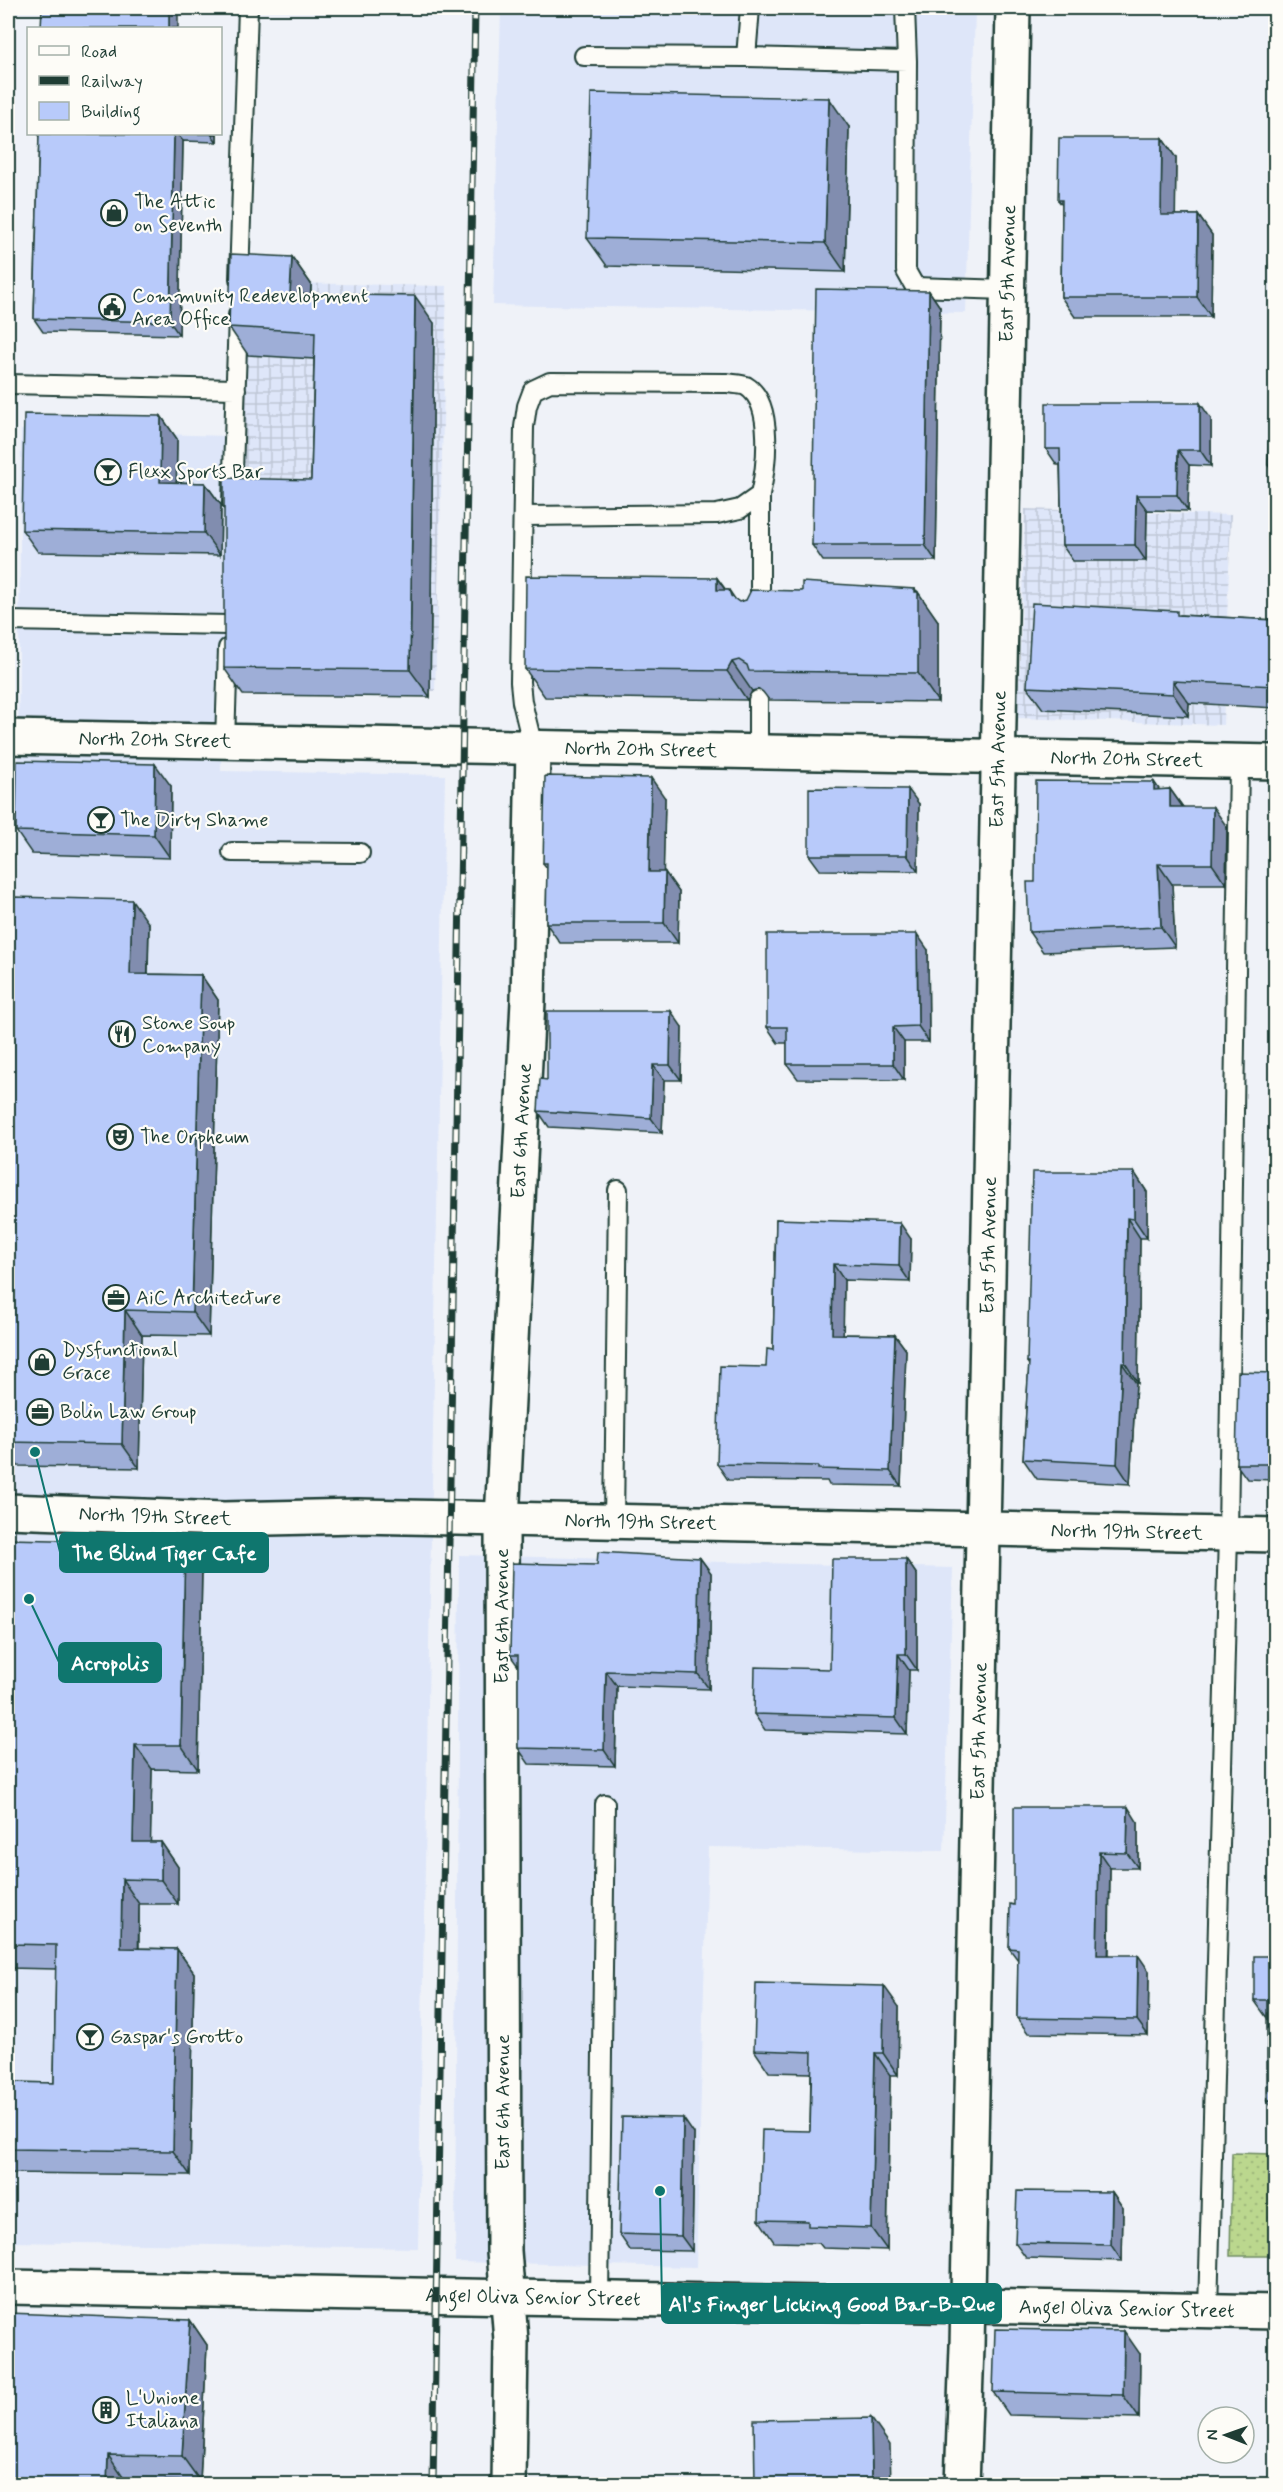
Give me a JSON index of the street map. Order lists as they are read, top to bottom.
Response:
{
  "streets": {
    "street": [
      "East 5th Avenue",
      "North 20th Street",
      "East 6th Avenue",
      "North 19th Street",
      "Angel Oliva Senior Street"
    ]
  },
  "crossings": [
    ["East 5th Avenue", "North 20th Street"],
    ["East 5th Avenue", "North 19th Street"],
    ["East 5th Avenue", "Angel Oliva Senior Street"],
    ["North 20th Street", "East 6th Avenue"],
    ["East 6th Avenue", "North 19th Street"],
    ["East 6th Avenue", "Angel Oliva Senior Street"]
  ],
  "places": {
    "shop": ["The Attic on Seventh", "Dysfunctional Grace"],
    "public building": ["Community Redevelopment Area Office"],
    "bar": ["Flexx Sports Bar", "The Dirty Shame", "Gaspar's Grotto"],
    "restaurant": ["Stone Soup Company"],
    "theatre": ["The Orpheum"],
    "office": ["AiC Architecture", "Bolin Law Group"],
    "other": ["The Blind Tiger Cafe", "Acropolis", "Al's Finger Licking Good Bar-B-Que"],
    "building": ["L'Unione Italiana"]
  },
  "legend": ["Road", "Railway", "Building"],
  "north": "left"
}
